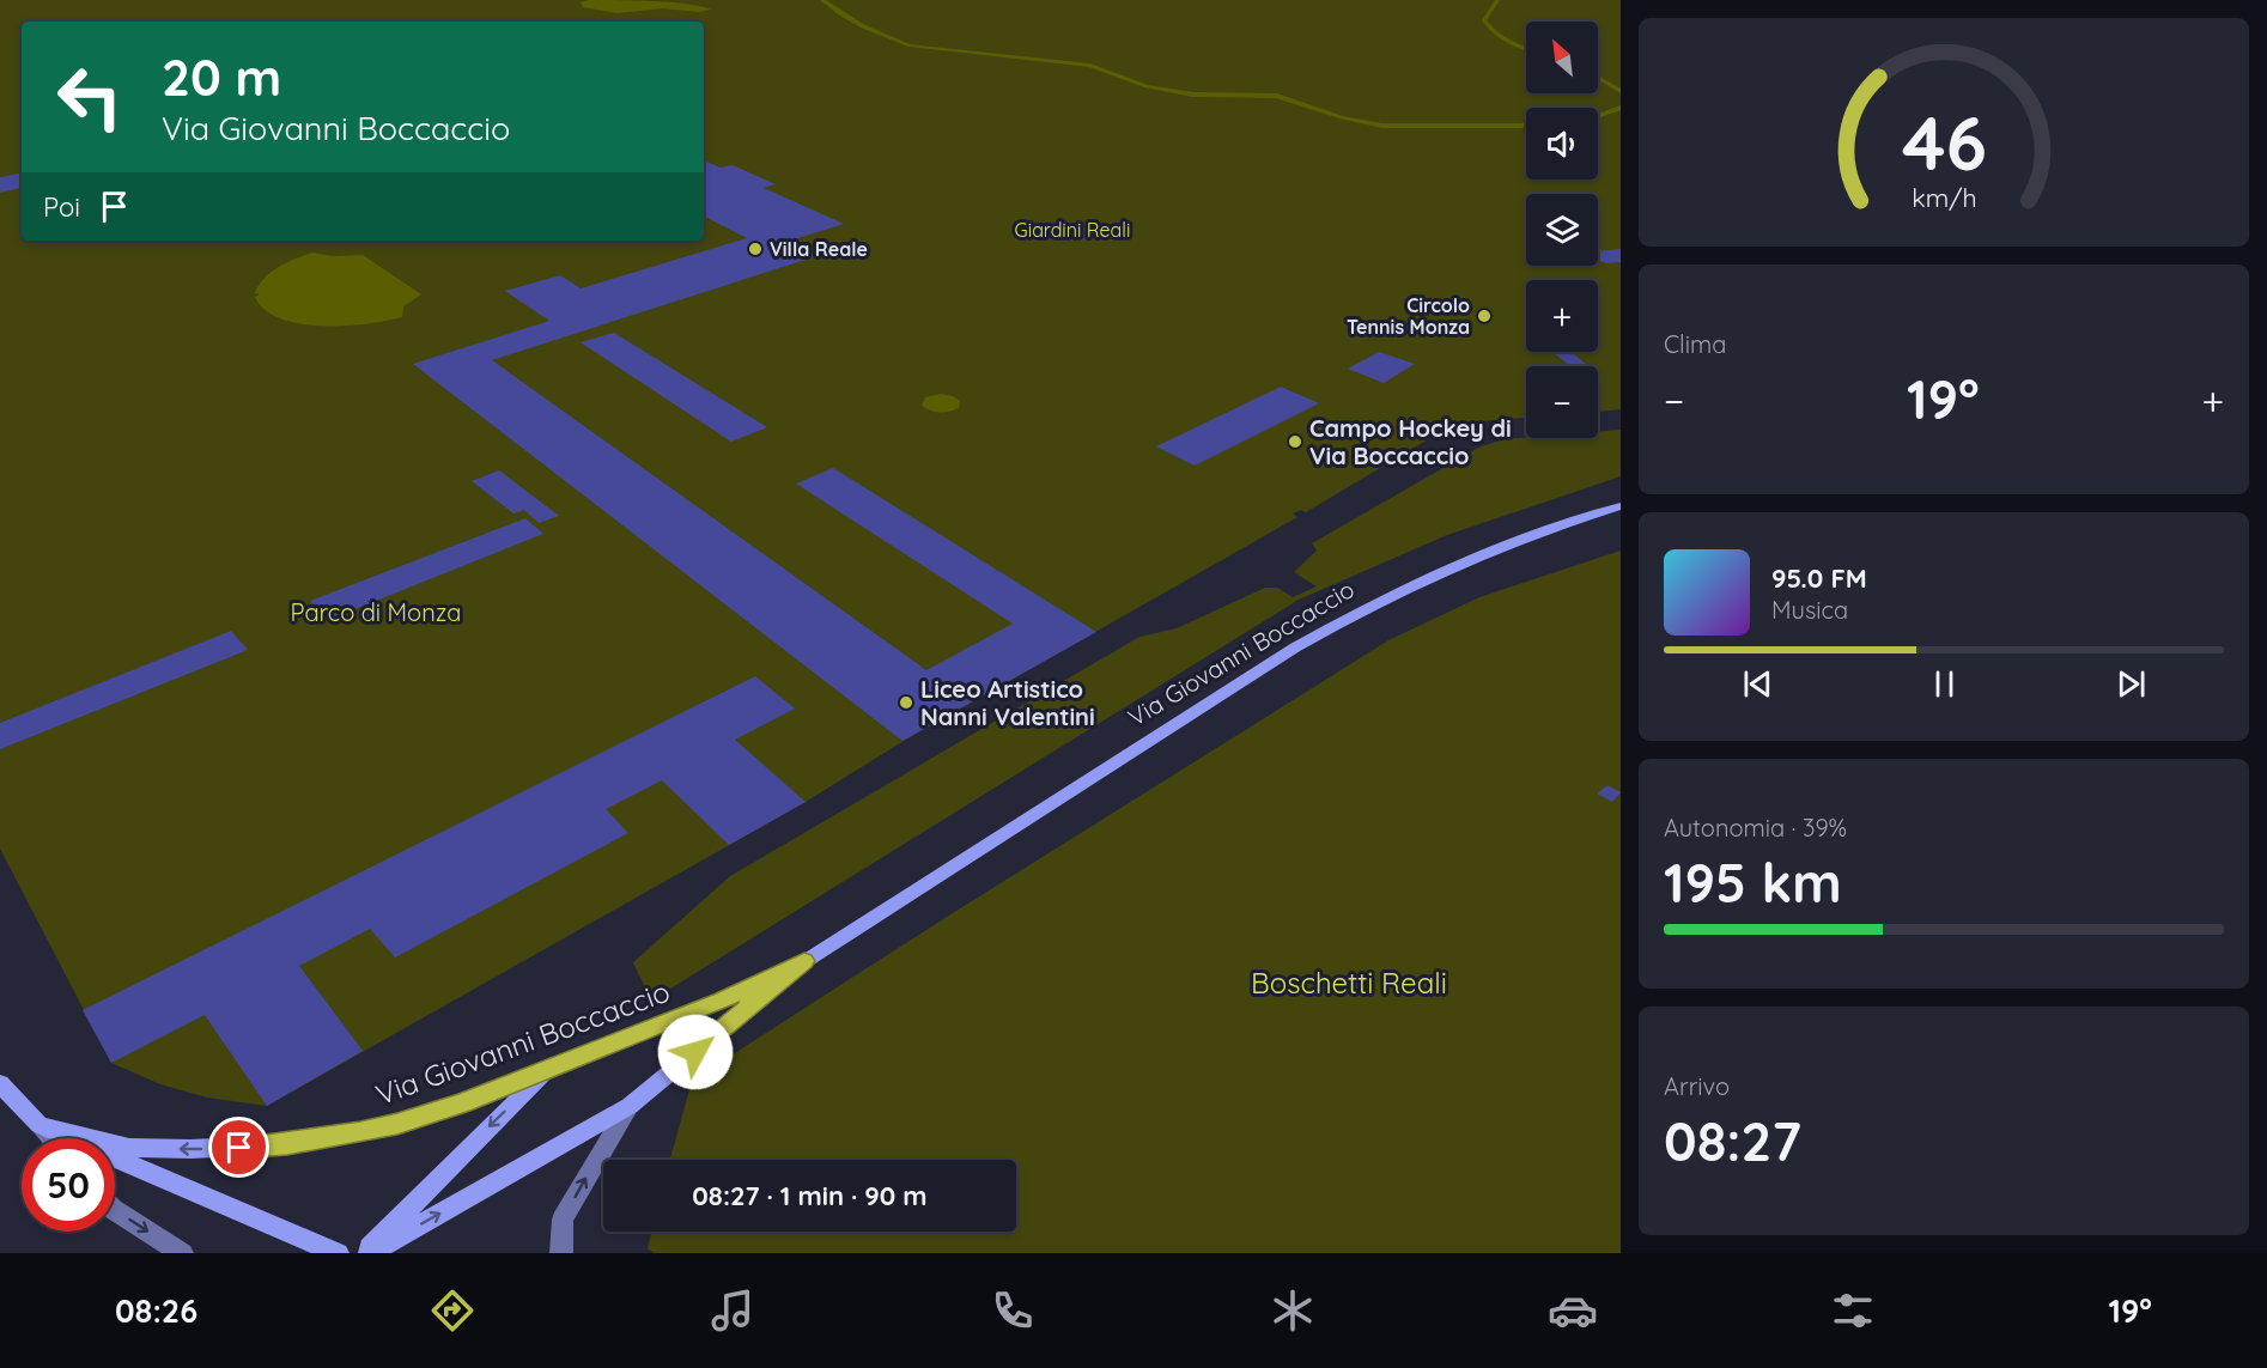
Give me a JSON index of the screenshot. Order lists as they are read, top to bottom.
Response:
{
  "streets": {
    "main road": ["Via Giovanni Boccaccio"]
  },
  "parks": ["Giardini Reali", "Parco di Monza", "Boschetti Reali"],
  "places": [
    "Villa Reale",
    "Circolo Tennis Monza",
    "Campo Hockey di Via Boccaccio",
    "Liceo Artistico Nanni Valentini"
  ],
  "north": "top left",
  "page": {
    "map_buttons": ["+", "−"],
    "turn": ["20 m", "Via Giovanni Boccaccio"],
    "then": "Poi",
    "tile": [
      "Clima",
      ["Autonomia · 39%", "195 km"],
      ["Arrivo", "08:27"]
    ],
    "heat": ["−", "19°", "+"],
    "song": ["95.0 FM", "Musica"],
    "limit": "50",
    "trip": "08:27 · 1 min · 90 m",
    "tabs": ["08:26", "19°"],
    "gauge": ["46", "km/h"]
  }
}
